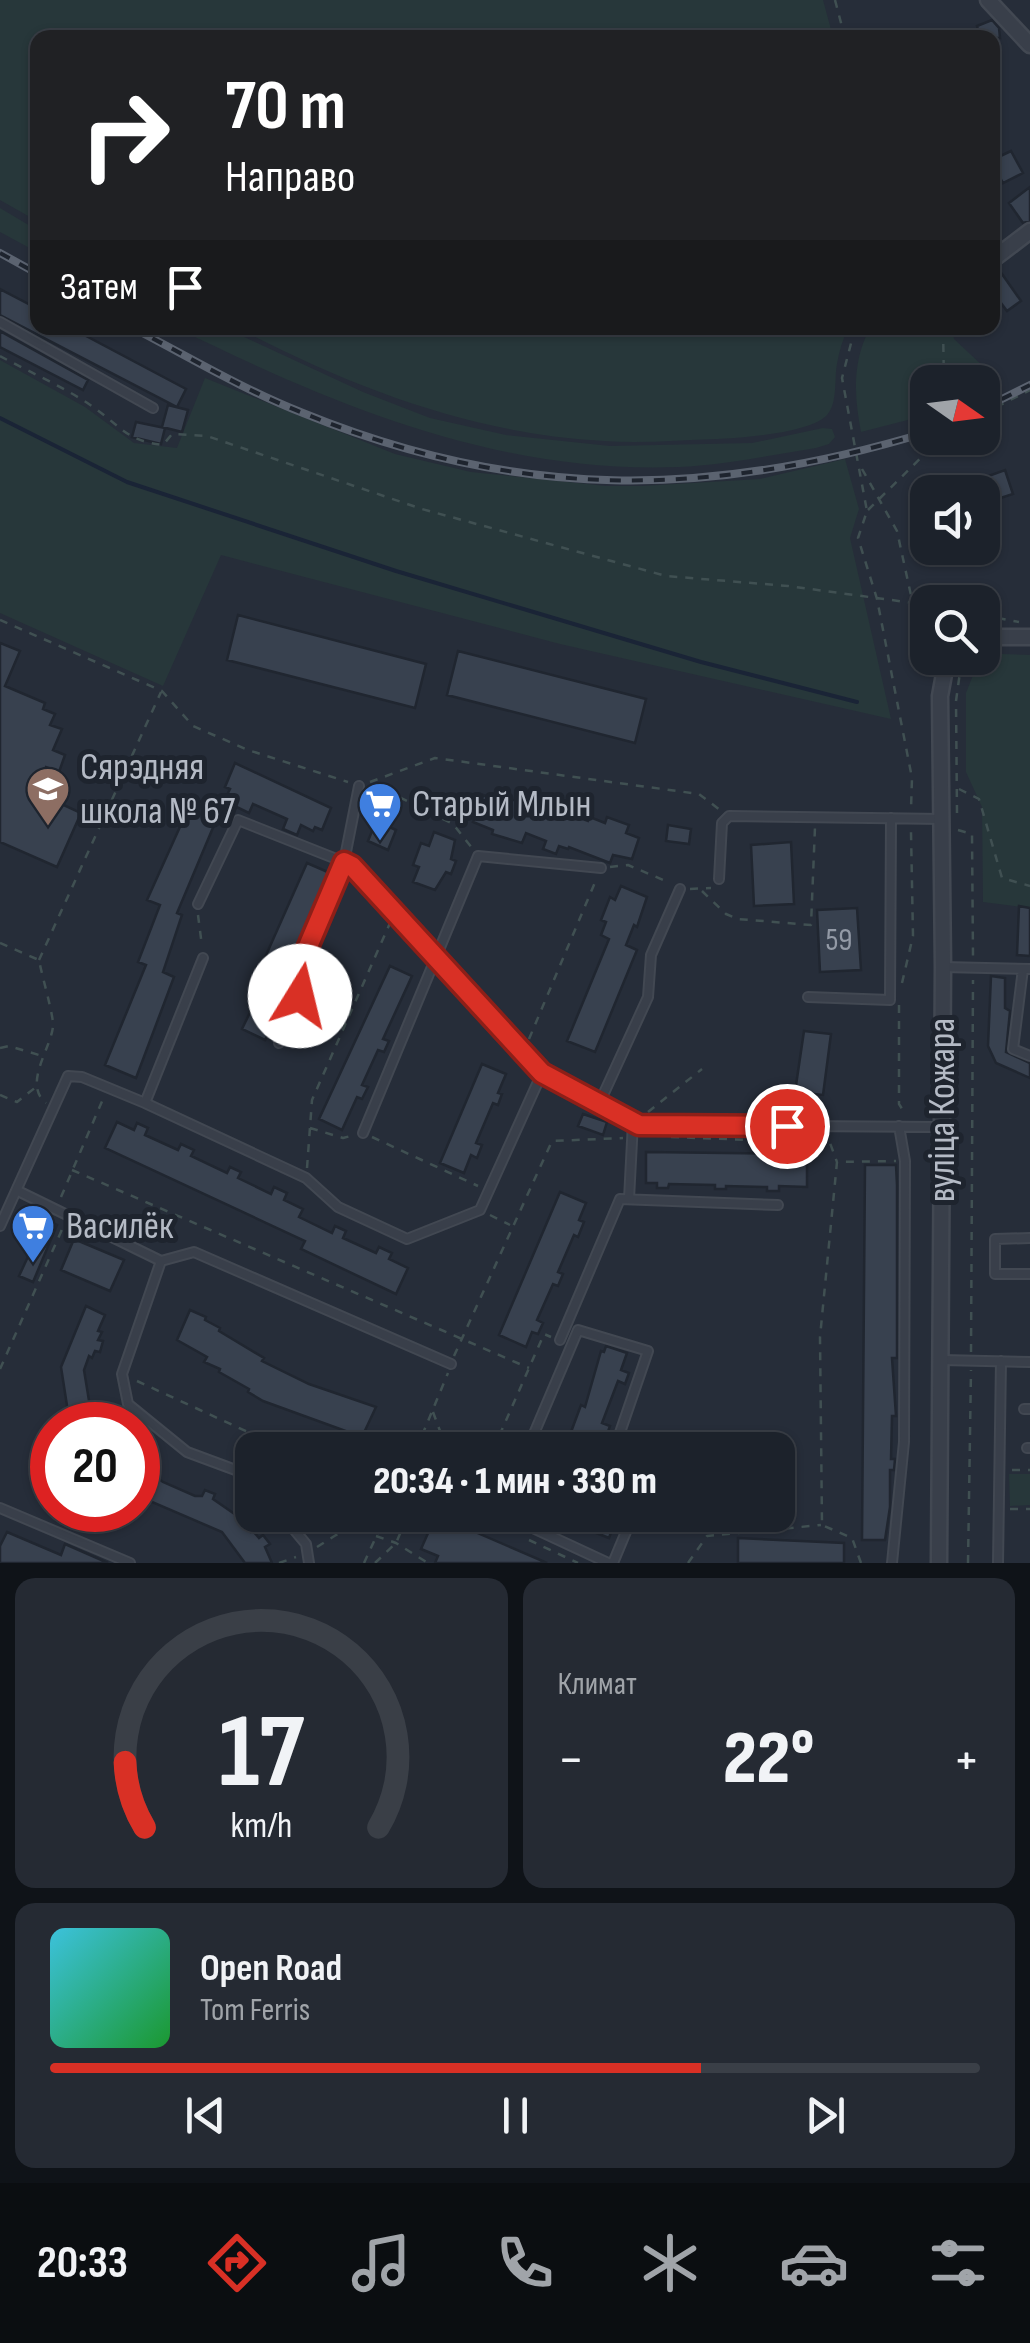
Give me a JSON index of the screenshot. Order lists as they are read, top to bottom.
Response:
{
  "streets": {
    "street": ["вуліца Кожара"]
  },
  "places": {
    "school or university": ["Сярэдняя школа № 67"],
    "supermarket": ["Старый Млын", "Василёк"]
  },
  "house_numbers": ["59"],
  "north": "right",
  "page": {
    "turn": ["70 m", "Направо"],
    "then": "Затем",
    "limit": "20",
    "trip": "20:34 · 1 мин · 330 m",
    "tile": "Климат",
    "heat": ["−", "22°", "+"],
    "song": ["Open Road", "Tom Ferris"],
    "tabs": "20:33",
    "gauge": ["17", "km/h"]
  }
}
